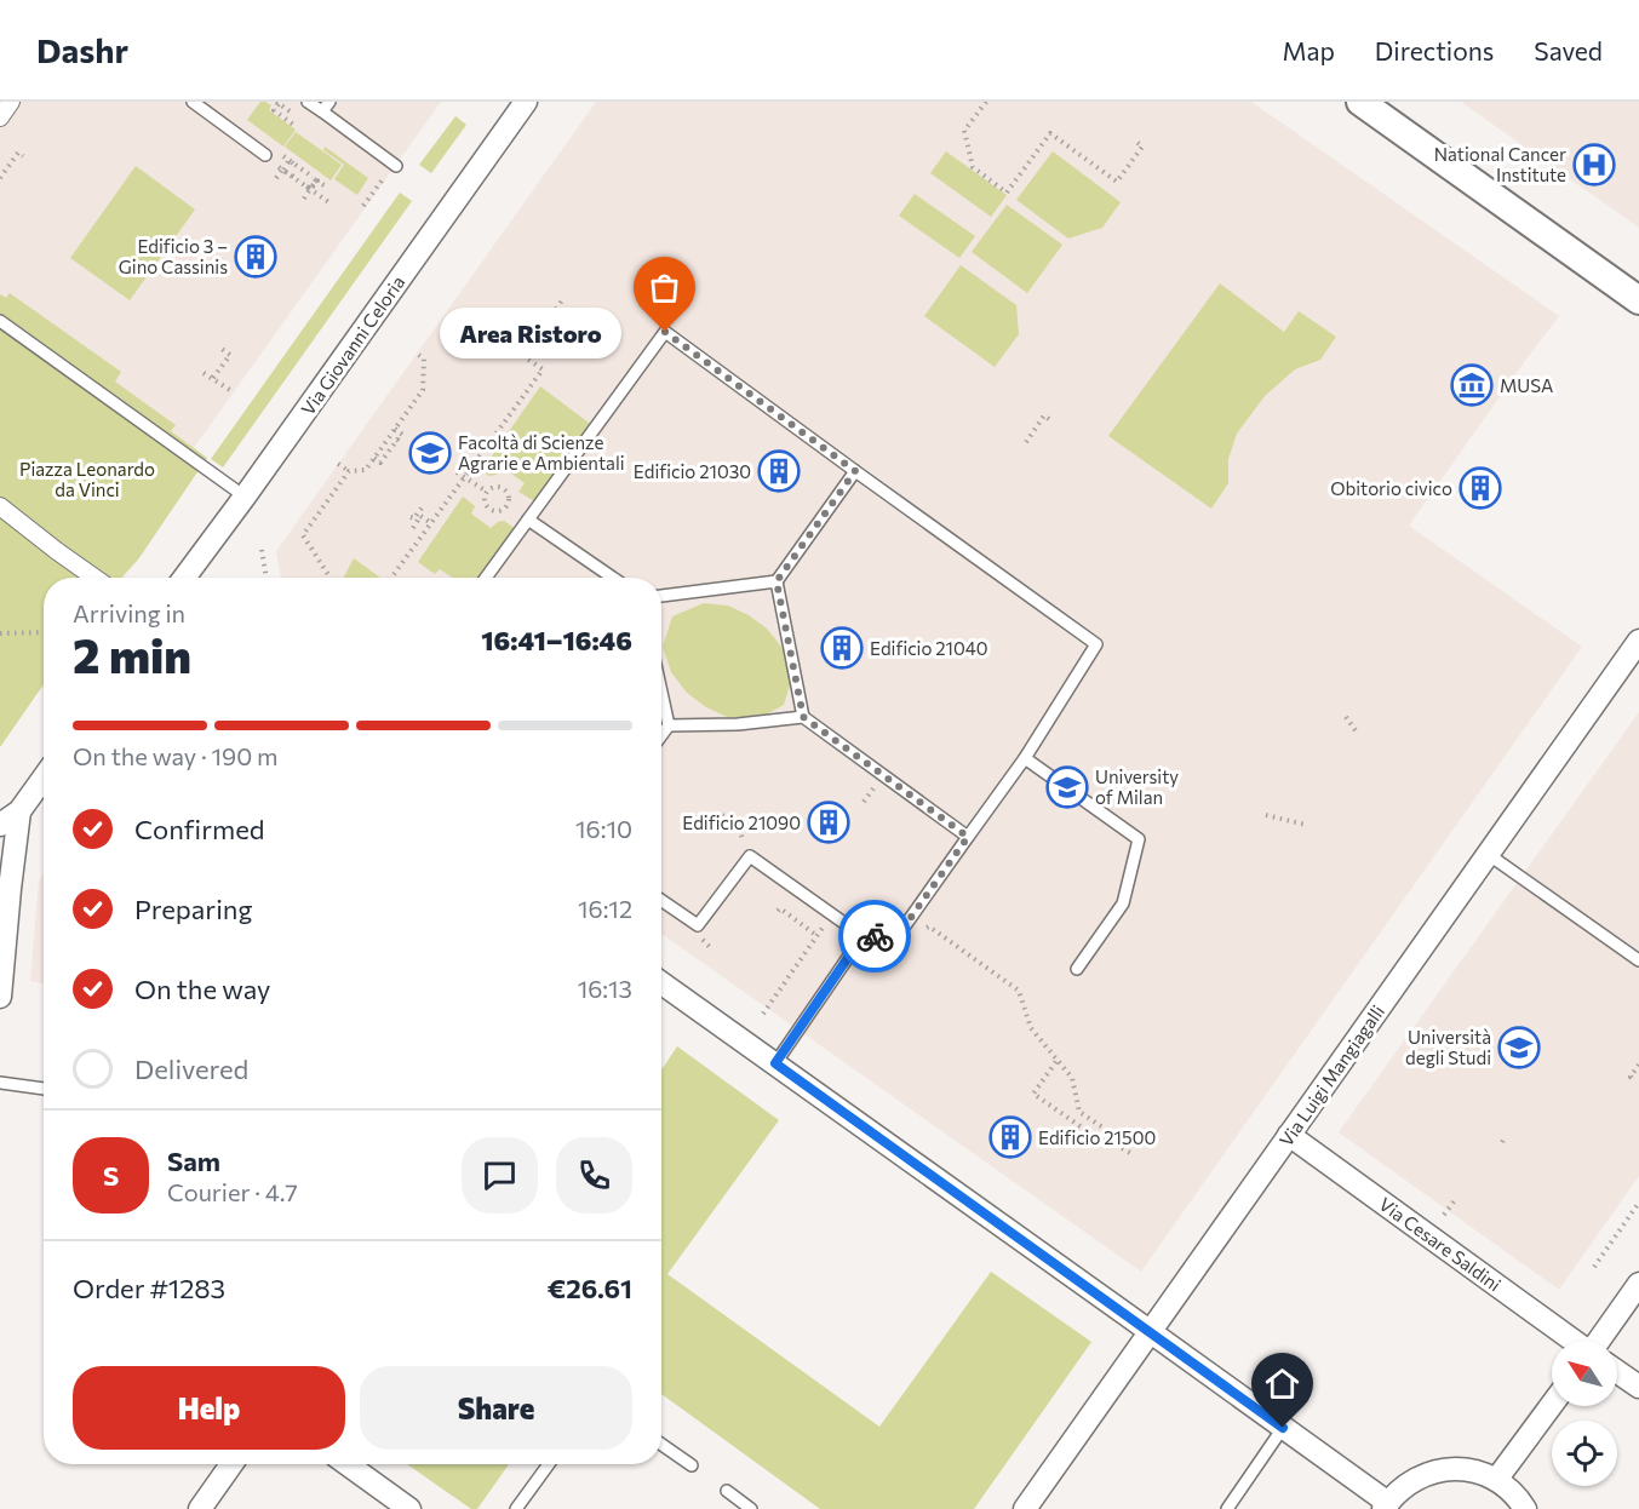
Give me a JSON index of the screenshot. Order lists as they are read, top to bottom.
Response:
{
  "streets": {
    "street": ["Via Giovanni Celoria", "Via Luigi Mangiagalli", "Via Cesare Saldini"]
  },
  "crossings": [
    ["Via Luigi Mangiagalli", "Via Cesare Saldini"]
  ],
  "parks": ["Piazza Leonardo da Vinci"],
  "places": {
    "hospital": ["National Cancer Institute"],
    "building": [
      "Edificio 3 – Gino Cassinis",
      "Edificio 21030",
      "Obitorio civico",
      "Edificio 21040",
      "Edificio 21090",
      "Edificio 21500"
    ],
    "other": ["Area Ristoro"],
    "museum": ["MUSA"],
    "school or university": ["Facoltà di Scienze Agrarie e Ambientali", "University of Milan", "Università degli Studi"]
  },
  "north": "top left",
  "page": {
    "header": "Dashr",
    "nav": ["Map", "Directions", "Saved"],
    "bubble": "Area Ristoro",
    "heading": ["2 min", "Arriving in", "16:41–16:46"],
    "panel": [
      "Sam",
      "Courier · 4.7",
      "Order #1283",
      "€26.61"
    ],
    "bar": "On the way · 190 m",
    "list": [
      ["Confirmed", "16:10"],
      ["Preparing", "16:12"],
      ["On the way", "16:13"],
      "Delivered"
    ],
    "round": "S",
    "buttons": ["Help", "Share"]
  }
}
